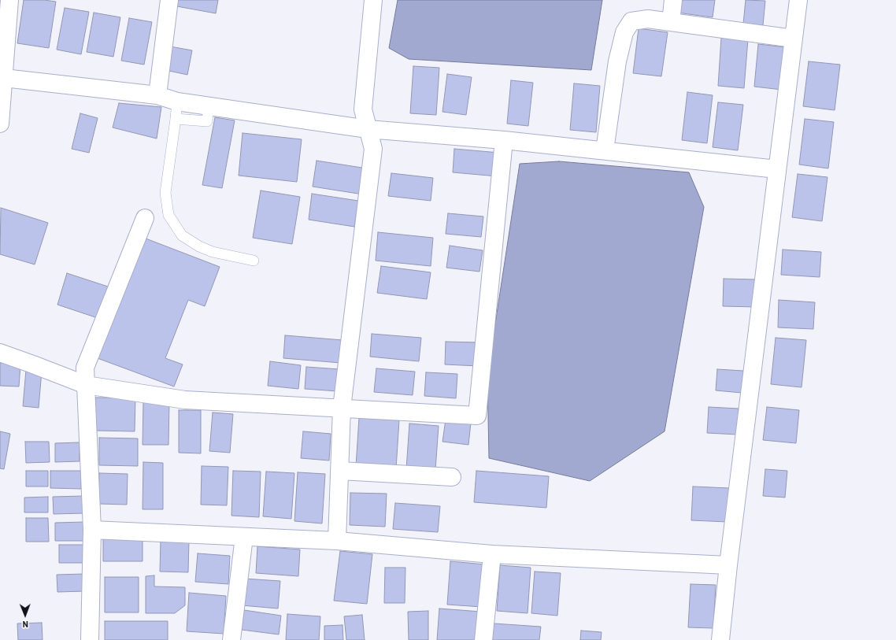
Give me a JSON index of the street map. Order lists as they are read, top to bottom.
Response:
{
  "north": "bottom"
}
